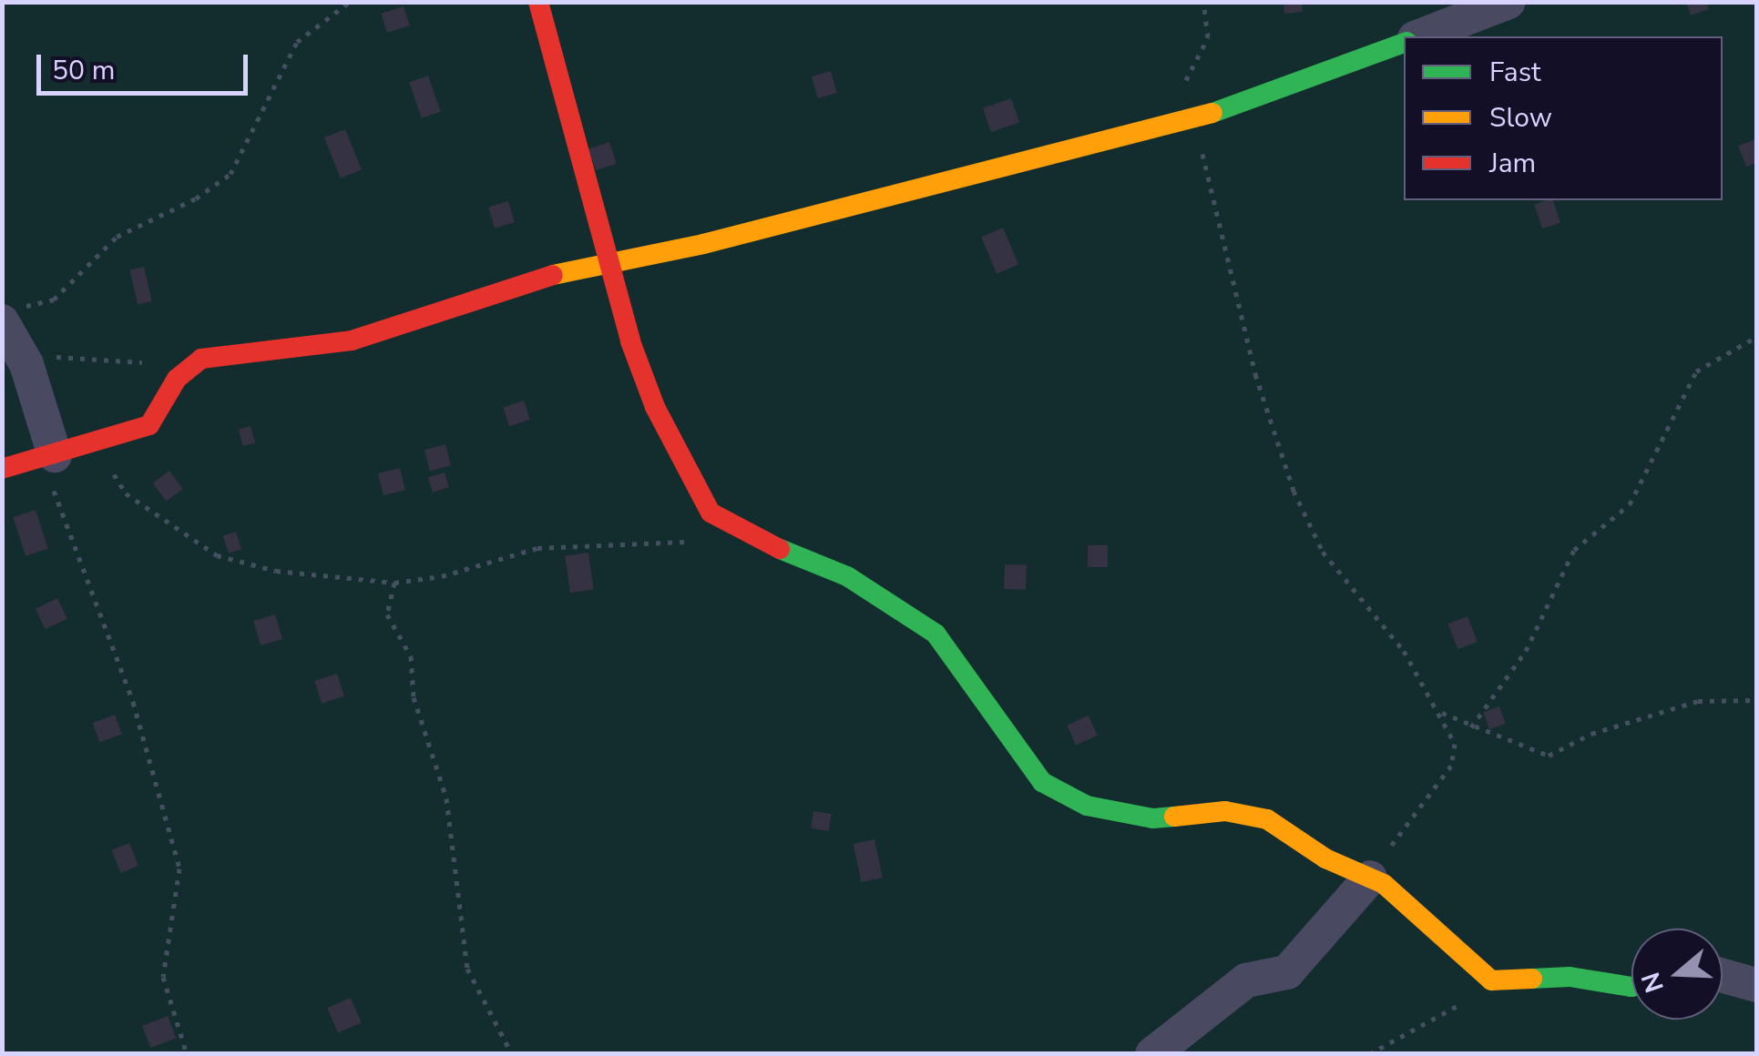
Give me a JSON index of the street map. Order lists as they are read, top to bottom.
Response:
{
  "legend": ["Fast", "Slow", "Jam"],
  "scale_bar": "50 m",
  "north": "left"
}
